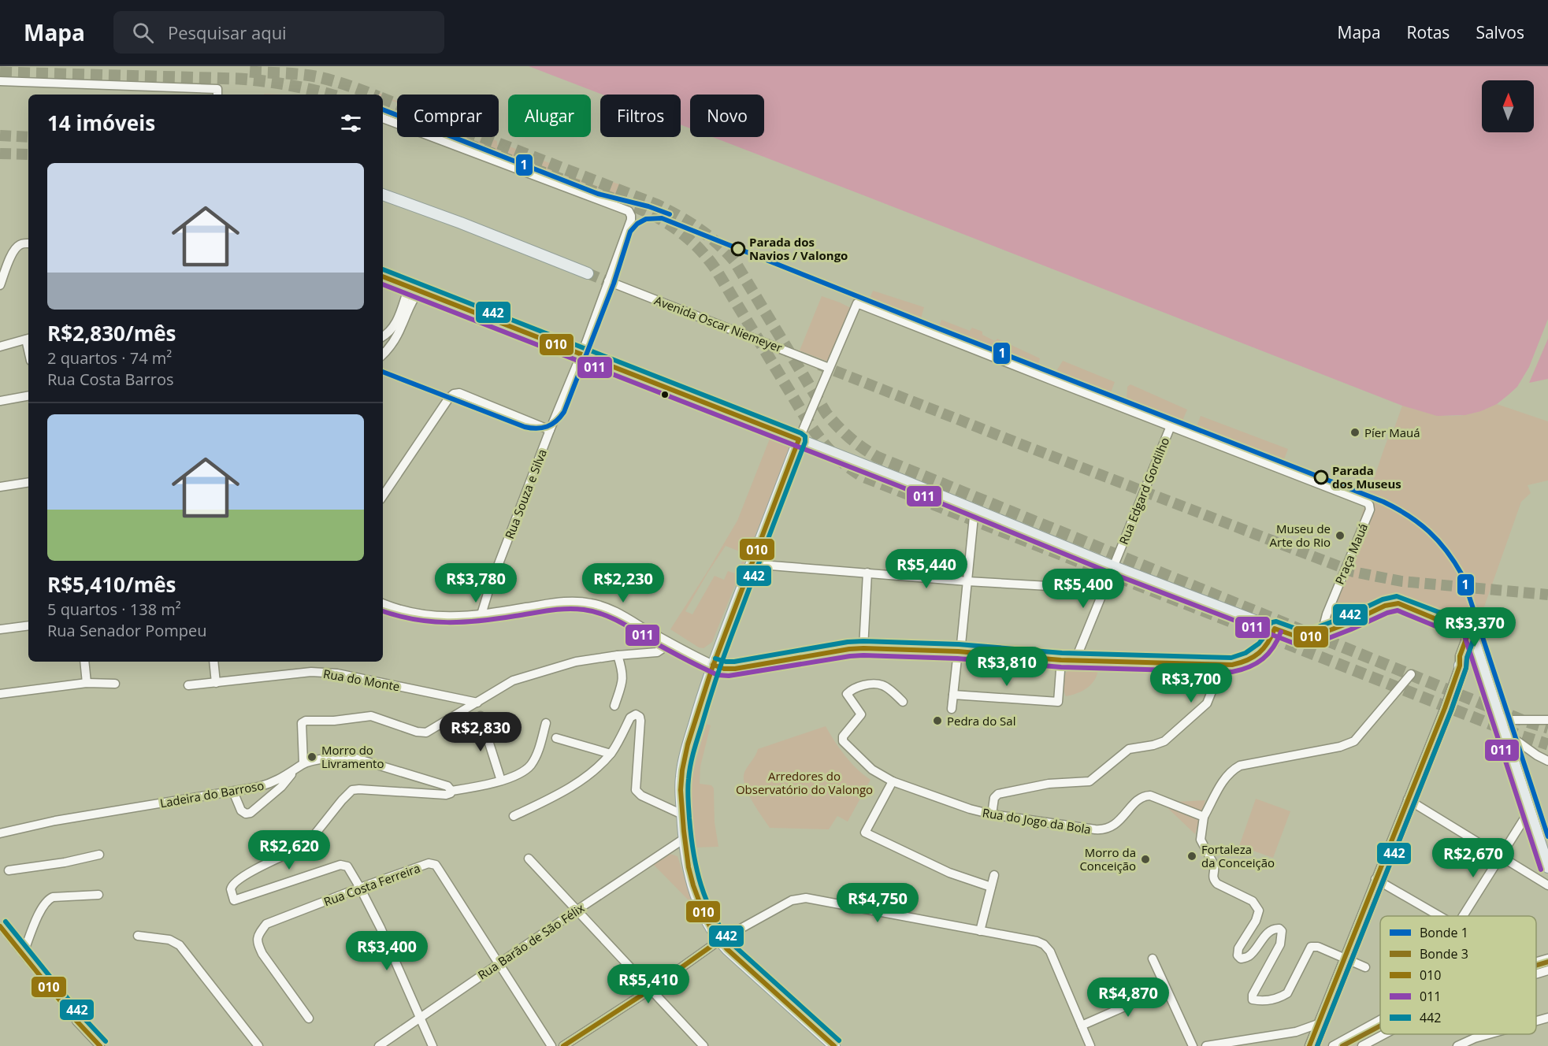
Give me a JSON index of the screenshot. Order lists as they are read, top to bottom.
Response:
{
  "streets": {
    "street": [
      "Avenida Oscar Niemeyer",
      "Rua Edgard Gordilho",
      "Rua Souza e Silva",
      "Praça Mauá",
      "Rua do Monte",
      "Ladeira do Barroso",
      "Rua do Jogo da Bola",
      "Rua Costa Ferreira",
      "Rua Barão de São Félix"
    ]
  },
  "crossings": [
    ["Avenida Oscar Niemeyer", "Rua Souza e Silva"],
    ["Rua Edgard Gordilho", "Praça Mauá"],
    ["Rua Costa Ferreira", "Rua Barão de São Félix"]
  ],
  "parks": ["Arredores do Observatório do Valongo"],
  "places": [
    "Parada dos Navios / Valongo",
    "Píer Mauá",
    "Parada dos Museus",
    "Museu de Arte do Rio",
    "Pedra do Sal",
    "Morro do Livramento",
    "Fortaleza da Conceição",
    "Morro da Conceição"
  ],
  "lines": [
    "tram line 1",
    "transit line 442",
    "transit line 010",
    "transit line 011",
    "tram line 3"
  ],
  "legend": [
    "Bonde 1",
    "Bonde 3",
    "010",
    "011",
    "442"
  ],
  "north": "top",
  "page": {
    "header": "Mapa",
    "search": "Pesquisar aqui",
    "nav": ["Mapa", "Rotas", "Salvos"],
    "chip": [
      "Comprar",
      "Alugar",
      "Filtros",
      "Novo"
    ],
    "heading": "14 imóveis",
    "list": [
      {
        "name": "R$2,830/mês",
        "note": "2 quartos · 74 m² · Rua Costa Barros"
      },
      {
        "name": "R$5,410/mês",
        "note": "5 quartos · 138 m² · Rua Senador Pompeu"
      }
    ],
    "price": [
      "R$5,440",
      "R$3,780",
      "R$2,230",
      "R$5,400",
      "R$3,370",
      "R$3,810",
      "R$3,700",
      "R$2,830",
      "R$2,620",
      "R$2,670",
      "R$4,750",
      "R$3,400",
      "R$5,410",
      "R$4,870"
    ]
  }
}
